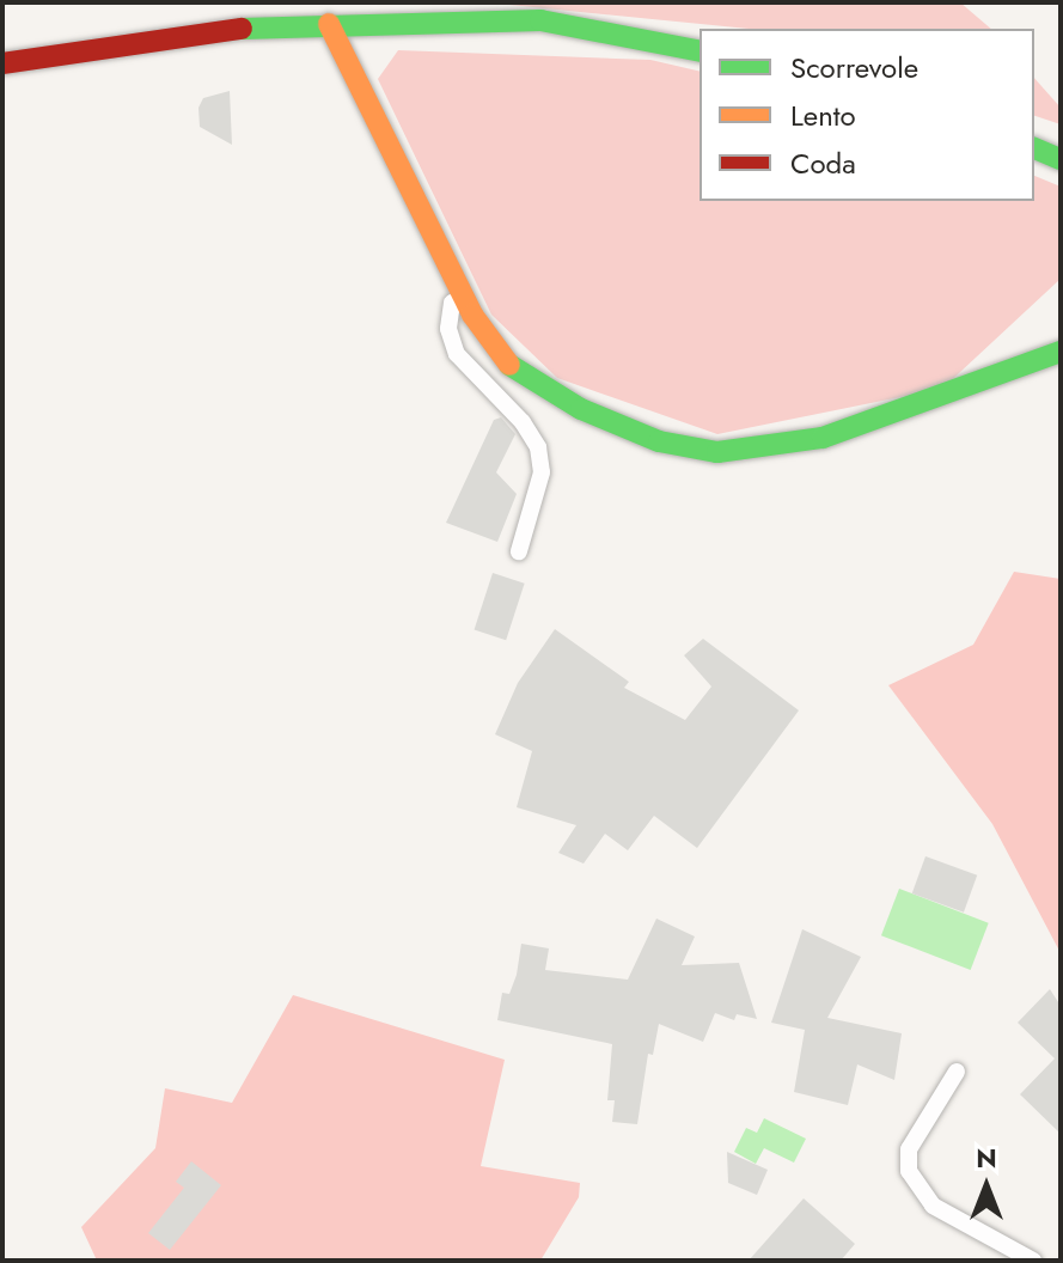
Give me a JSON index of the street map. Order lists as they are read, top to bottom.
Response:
{
  "legend": ["Scorrevole", "Lento", "Coda"],
  "north": "top"
}
